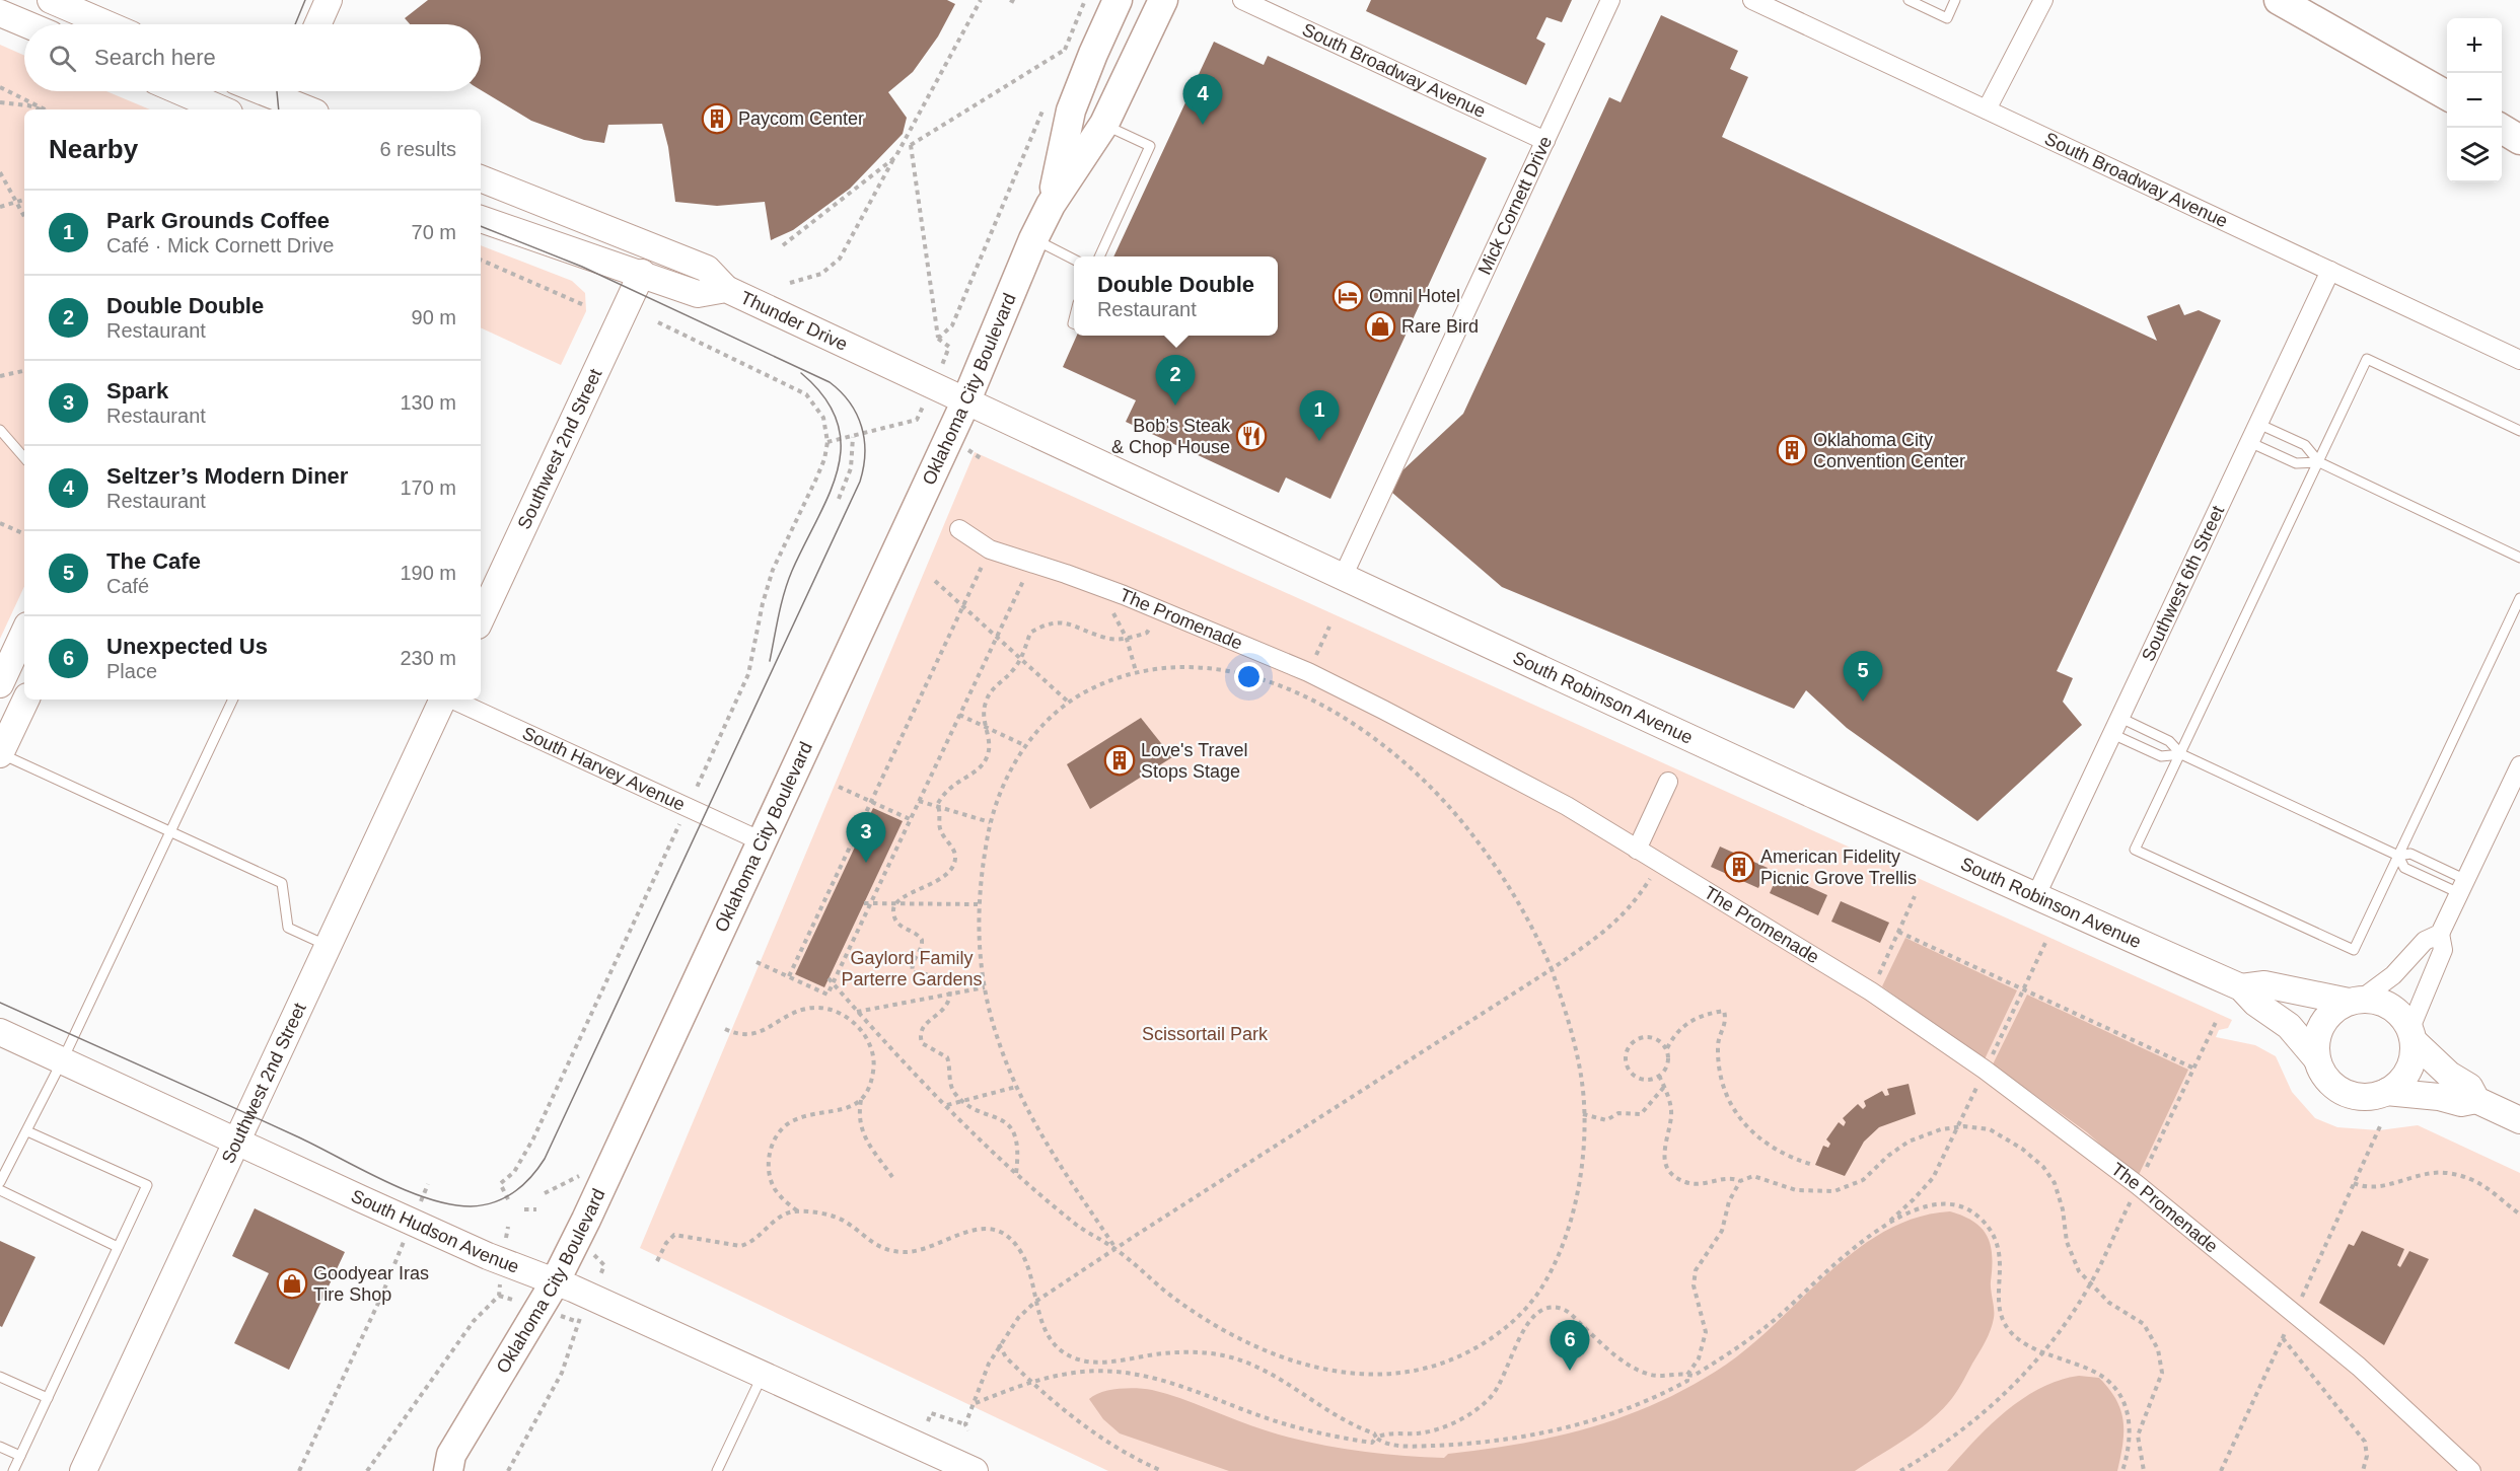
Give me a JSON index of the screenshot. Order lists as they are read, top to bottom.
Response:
{
  "streets": {
    "main road": [
      "Thunder Drive",
      "Oklahoma City Boulevard",
      "Southwest 2nd Street",
      "South Robinson Avenue",
      "South Hudson Avenue"
    ],
    "street": [
      "South Broadway Avenue",
      "Mick Cornett Drive",
      "Southwest 6th Street",
      "The Promenade",
      "South Harvey Avenue"
    ]
  },
  "crossings": [
    ["South Broadway Avenue", "Mick Cornett Drive"],
    ["South Broadway Avenue", "Southwest 6th Street"],
    ["Mick Cornett Drive", "South Robinson Avenue"],
    ["Thunder Drive", "Oklahoma City Boulevard"],
    ["Thunder Drive", "Southwest 2nd Street"],
    ["Thunder Drive", "South Robinson Avenue"],
    ["Oklahoma City Boulevard", "South Robinson Avenue"],
    ["Oklahoma City Boulevard", "South Harvey Avenue"],
    ["Oklahoma City Boulevard", "South Hudson Avenue"],
    ["Southwest 2nd Street", "South Hudson Avenue"],
    ["Southwest 6th Street", "South Robinson Avenue"]
  ],
  "parks": ["Gaylord Family Parterre Gardens", "Scissortail Park"],
  "places": {
    "building": [
      "Paycom Center",
      "Oklahoma City Convention Center",
      "Love's Travel Stops Stage",
      "American Fidelity Picnic Grove Trellis"
    ],
    "hotel": ["Omni Hotel"],
    "shop": ["Rare Bird", "Goodyear Iras Tire Shop"],
    "restaurant": ["Bob’s Steak & Chop House"]
  },
  "page": {
    "map_buttons": ["+", "−"],
    "search": "Search here",
    "pins": [
      "4",
      "2",
      "1",
      "5",
      "3",
      "6"
    ],
    "heading": ["Nearby", "6 results"],
    "list": [
      {
        "mark": "1",
        "name": "Park Grounds Coffee",
        "note": "Café · Mick Cornett Drive",
        "value": "70 m"
      },
      {
        "mark": "2",
        "name": "Double Double",
        "note": "Restaurant",
        "value": "90 m"
      },
      {
        "mark": "3",
        "name": "Spark",
        "note": "Restaurant",
        "value": "130 m"
      },
      {
        "mark": "4",
        "name": "Seltzer’s Modern Diner",
        "note": "Restaurant",
        "value": "170 m"
      },
      {
        "mark": "5",
        "name": "The Cafe",
        "note": "Café",
        "value": "190 m"
      },
      {
        "mark": "6",
        "name": "Unexpected Us",
        "note": "Place",
        "value": "230 m"
      }
    ],
    "popup": ["Double Double", "Restaurant"]
  }
}
